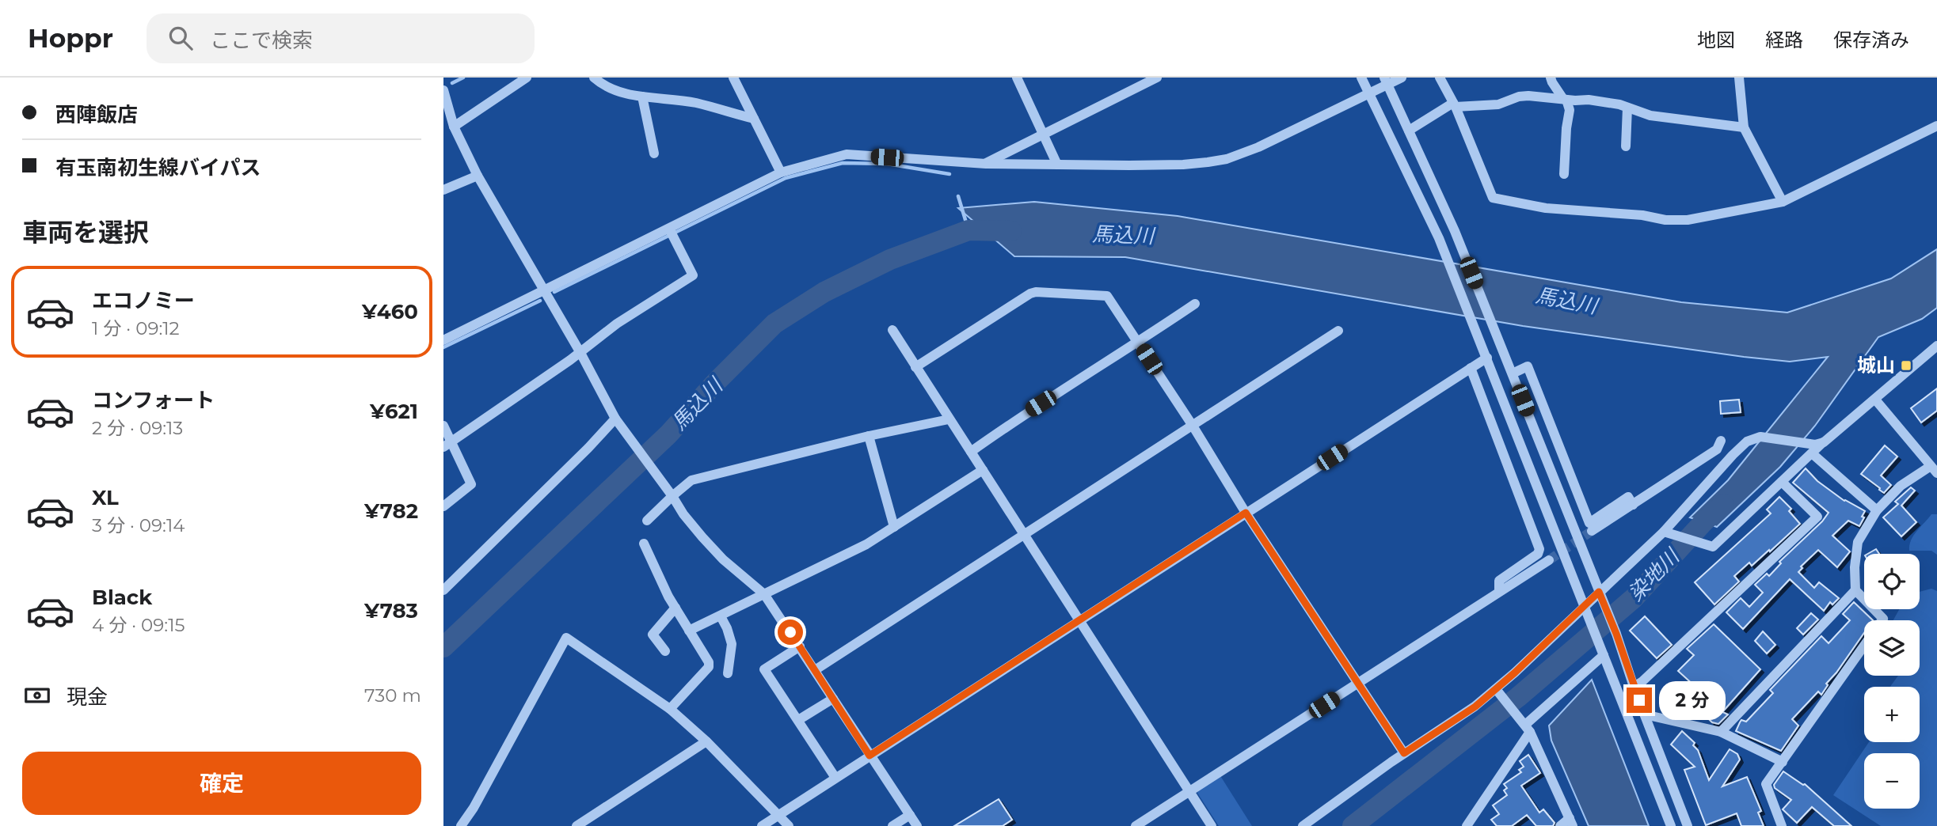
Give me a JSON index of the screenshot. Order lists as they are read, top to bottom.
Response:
{
  "water": ["馬込川", "染地川"],
  "places": {
    "transit": ["城山"]
  },
  "page": {
    "header": "Hoppr",
    "search": "ここで検索",
    "nav": ["地図", "経路", "保存済み"],
    "banner": ["西陣飯店", "有玉南初生線バイパス"],
    "heading": "車両を選択",
    "list": [
      {
        "name": "エコノミー",
        "note": "1 分 · 09:12",
        "value": "¥460"
      },
      {
        "name": "コンフォート",
        "note": "2 分 · 09:13",
        "value": "¥621"
      },
      {
        "name": "XL",
        "note": "3 分 · 09:14",
        "value": "¥782"
      },
      {
        "name": "Black",
        "note": "4 分 · 09:15",
        "value": "¥783"
      }
    ],
    "map_buttons": ["+", "−"],
    "pay": ["現金", "730 m"],
    "bubble": "2 分",
    "buttons": "確定"
  }
}
